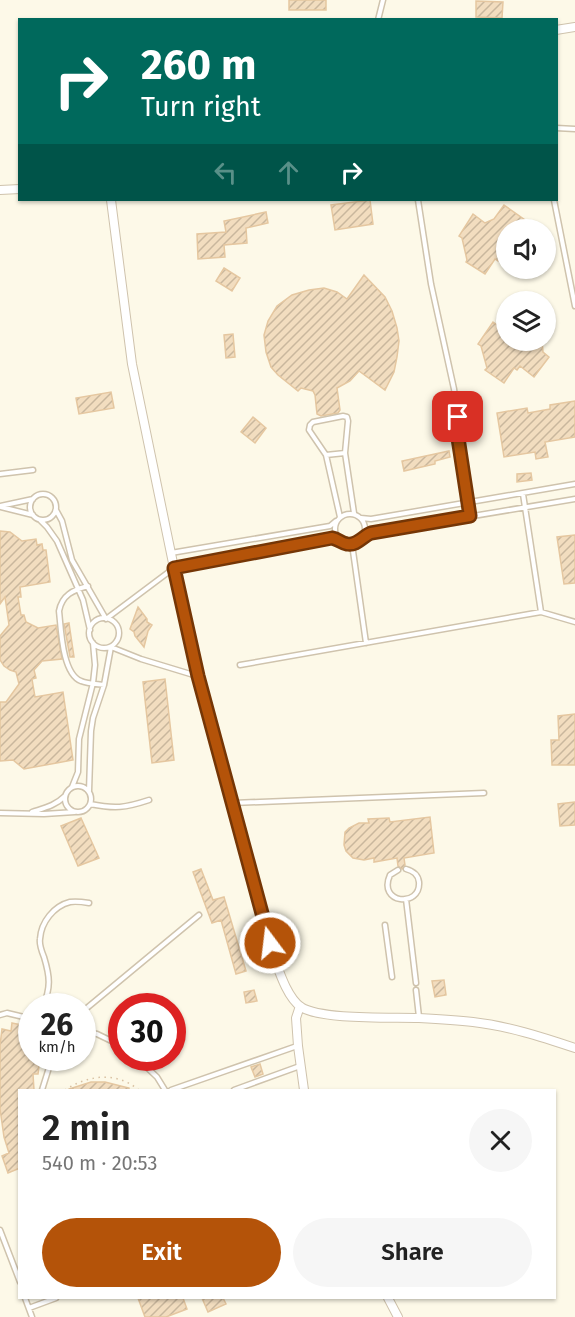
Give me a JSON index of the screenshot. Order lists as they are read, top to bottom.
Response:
{
  "page": {
    "turn": ["260 m", "Turn right"],
    "speed": "26 km/h",
    "limit": "30",
    "heading": ["2 min", "540 m · 20:53"],
    "buttons": ["Exit", "Share"]
  }
}
